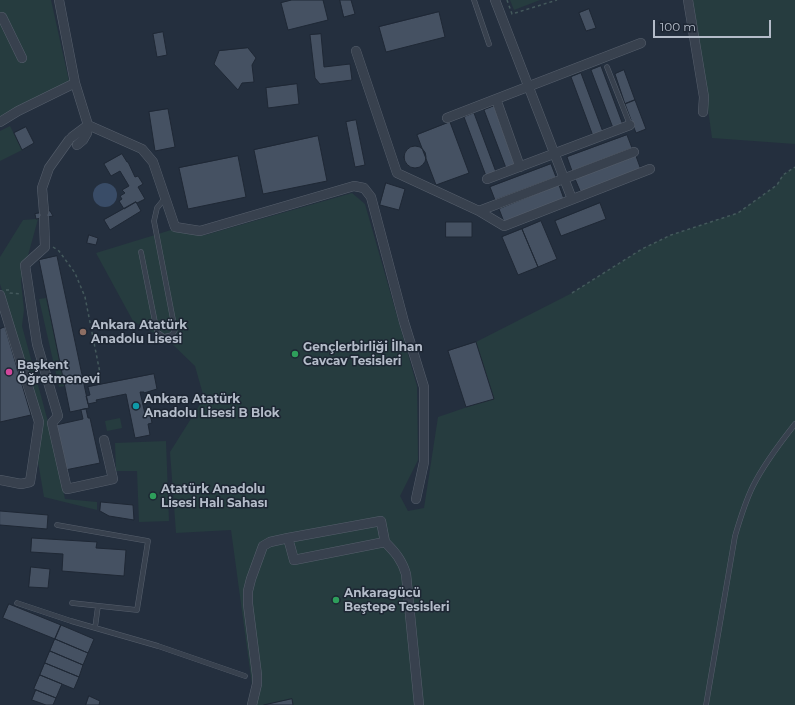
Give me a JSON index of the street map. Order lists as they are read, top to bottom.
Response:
{
  "places": [
    "Ankara Atatürk Anadolu Lisesi",
    "Gençlerbirliği İlhan Cavcav Tesisleri",
    "Başkent Öğretmenevi",
    "Ankara Atatürk Anadolu Lisesi B Blok",
    "Atatürk Anadolu Lisesi Halı Sahası",
    "Ankaragücü Beştepe Tesisleri"
  ],
  "scale_bar": "100 m"
}
